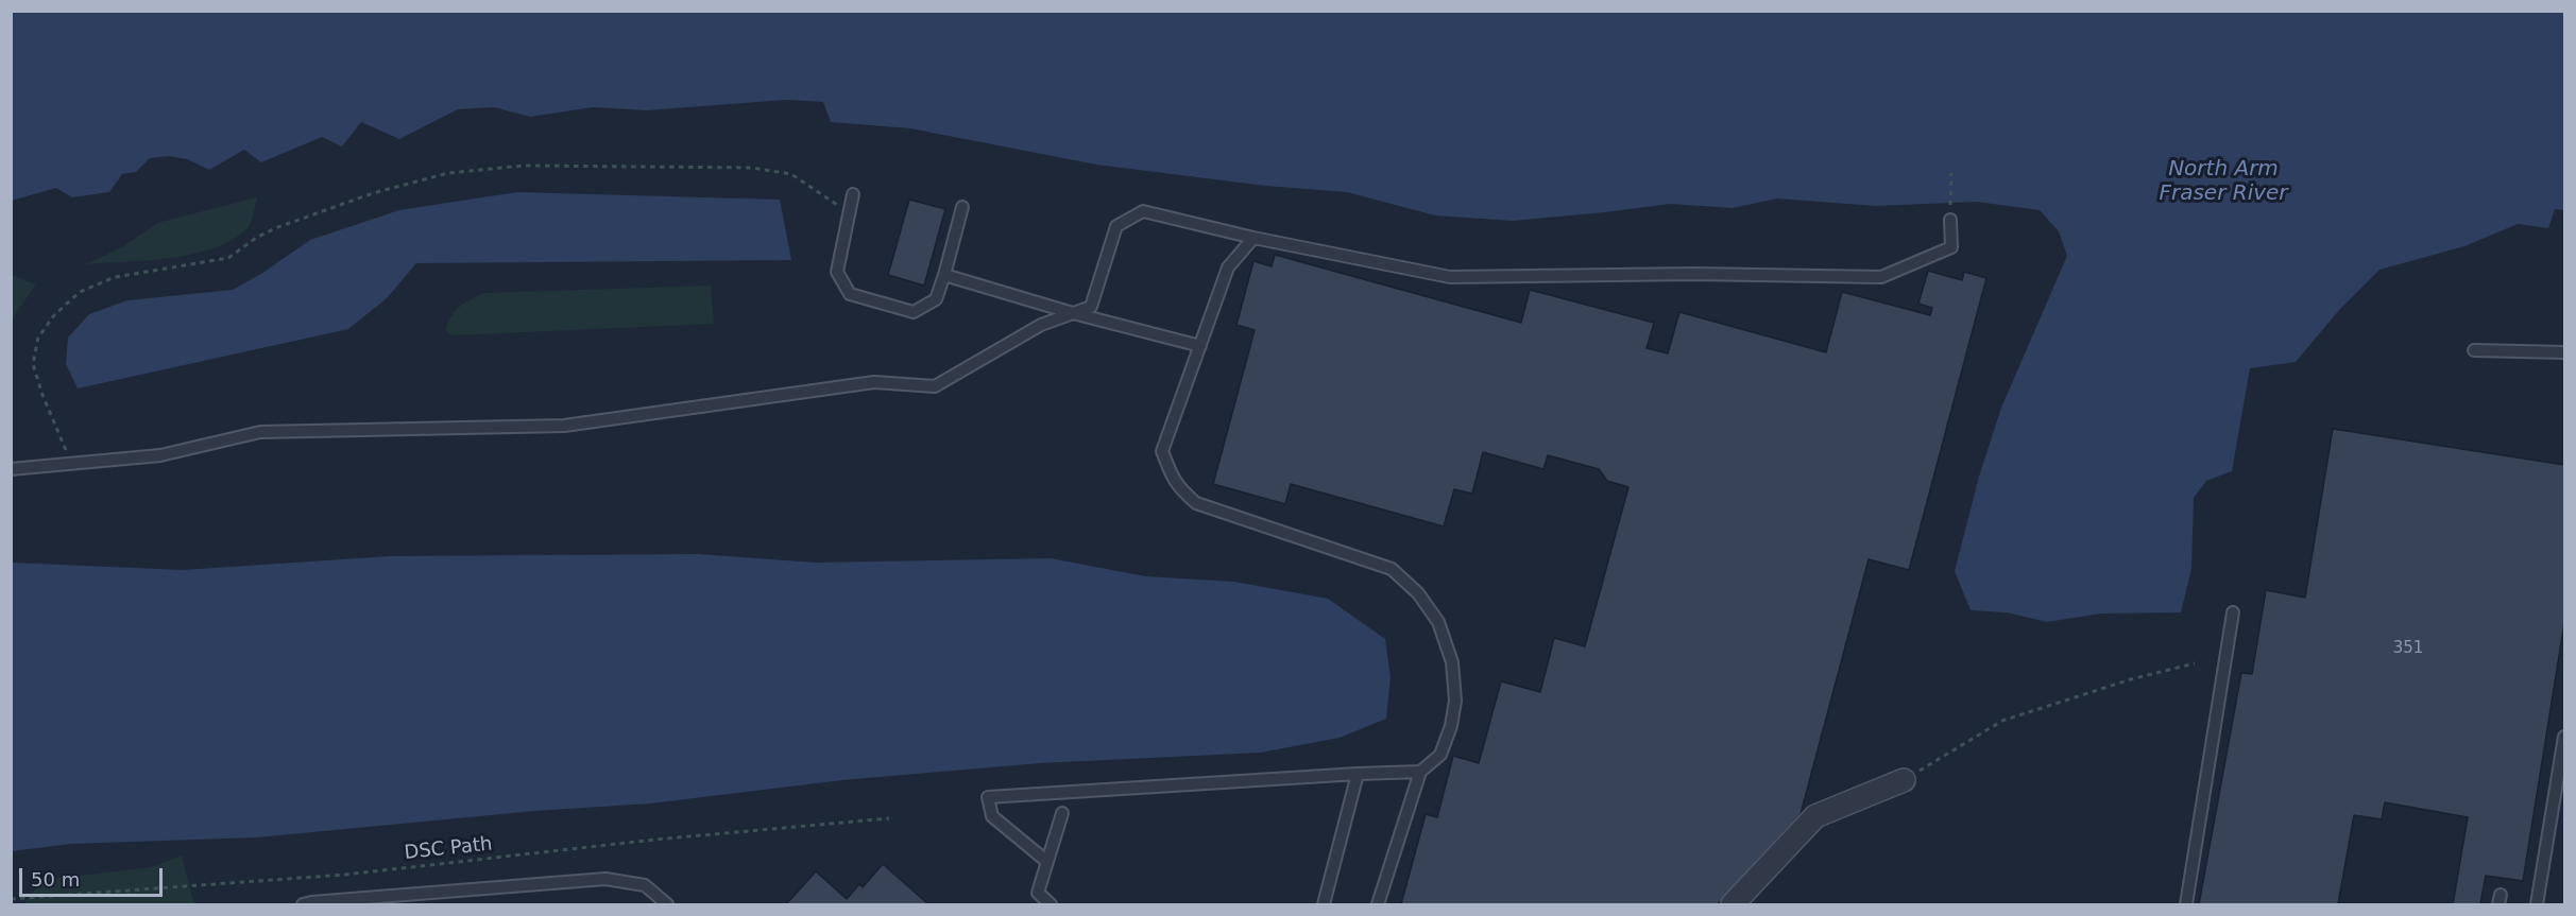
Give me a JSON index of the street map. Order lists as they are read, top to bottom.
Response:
{
  "streets": {
    "path": ["DSC Path"]
  },
  "water": ["North Arm Fraser River"],
  "house_numbers": ["351"],
  "scale_bar": "50 m"
}
